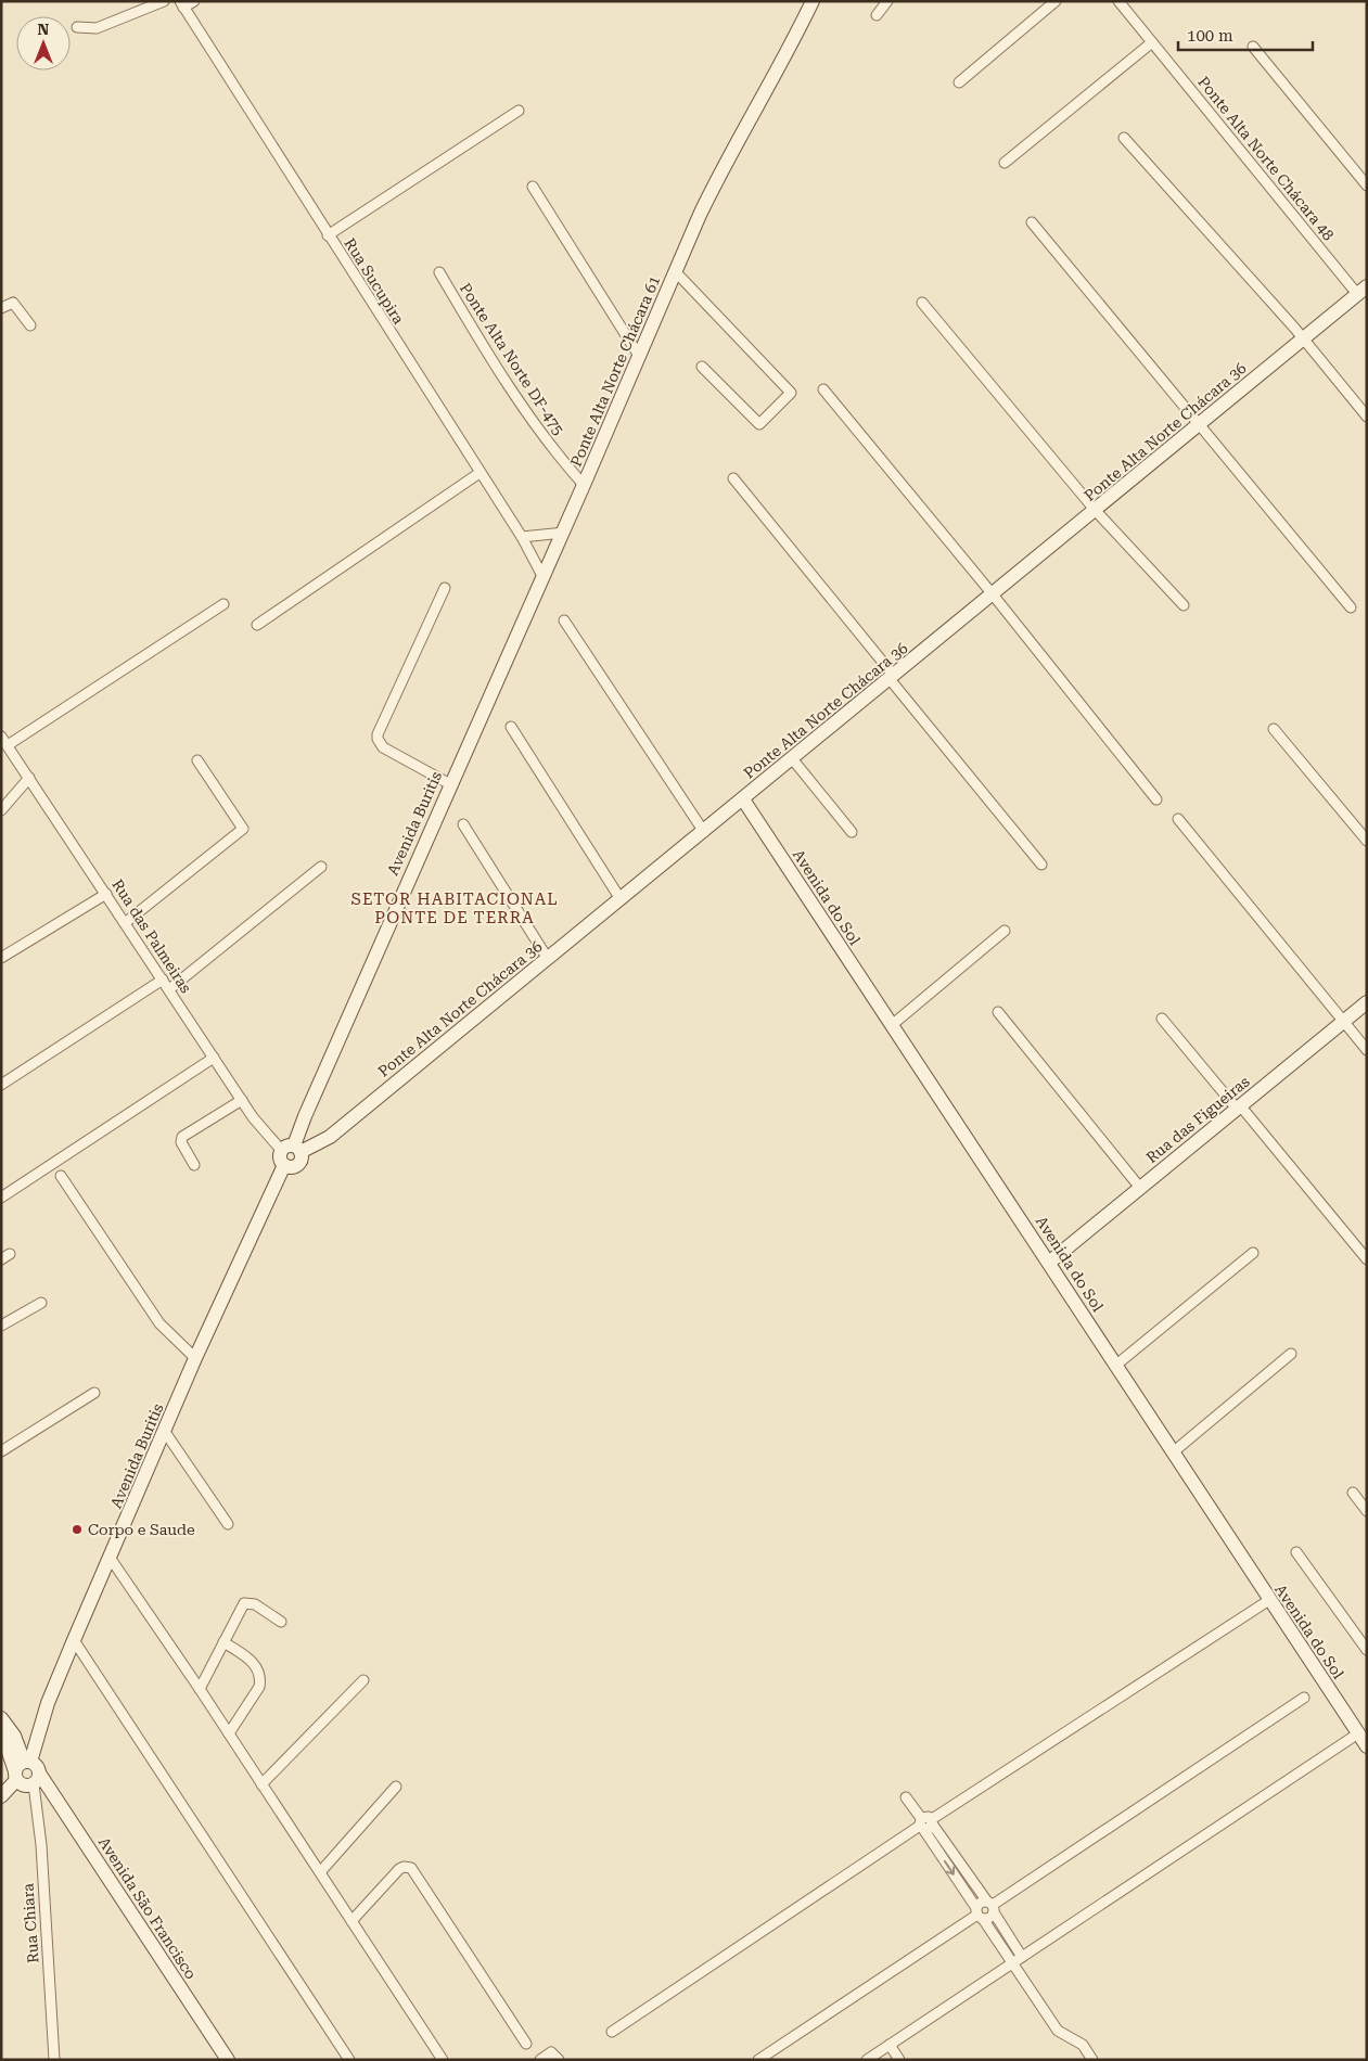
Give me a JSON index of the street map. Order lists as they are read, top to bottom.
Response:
{
  "streets": {
    "street": [
      "Ponte Alta Norte Chácara 48",
      "Rua Sucupira",
      "Ponte Alta Norte DF-475",
      "Ponte Alta Norte Chácara 61",
      "Ponte Alta Norte Chácara 36",
      "Avenida Buritis",
      "Avenida do Sol",
      "Rua das Palmeiras",
      "Rua das Figueiras",
      "Avenida São Francisco",
      "Rua Chiara"
    ]
  },
  "crossings": [
    ["Ponte Alta Norte Chácara 48", "Ponte Alta Norte Chácara 36"],
    ["Rua Sucupira", "Ponte Alta Norte Chácara 61"],
    ["Rua Sucupira", "Avenida Buritis"],
    ["Ponte Alta Norte DF-475", "Ponte Alta Norte Chácara 61"],
    ["Ponte Alta Norte Chácara 61", "Avenida Buritis"],
    ["Ponte Alta Norte Chácara 36", "Avenida Buritis"],
    ["Ponte Alta Norte Chácara 36", "Avenida do Sol"],
    ["Ponte Alta Norte Chácara 36", "Rua das Palmeiras"],
    ["Avenida Buritis", "Rua das Palmeiras"],
    ["Avenida Buritis", "Avenida São Francisco"],
    ["Avenida do Sol", "Rua das Figueiras"],
    ["Avenida São Francisco", "Rua Chiara"]
  ],
  "districts": ["SETOR HABITACIONAL PONTE DE TERRA"],
  "places": ["Corpo e Saude"],
  "scale_bar": "100 m",
  "north": "top"
}
